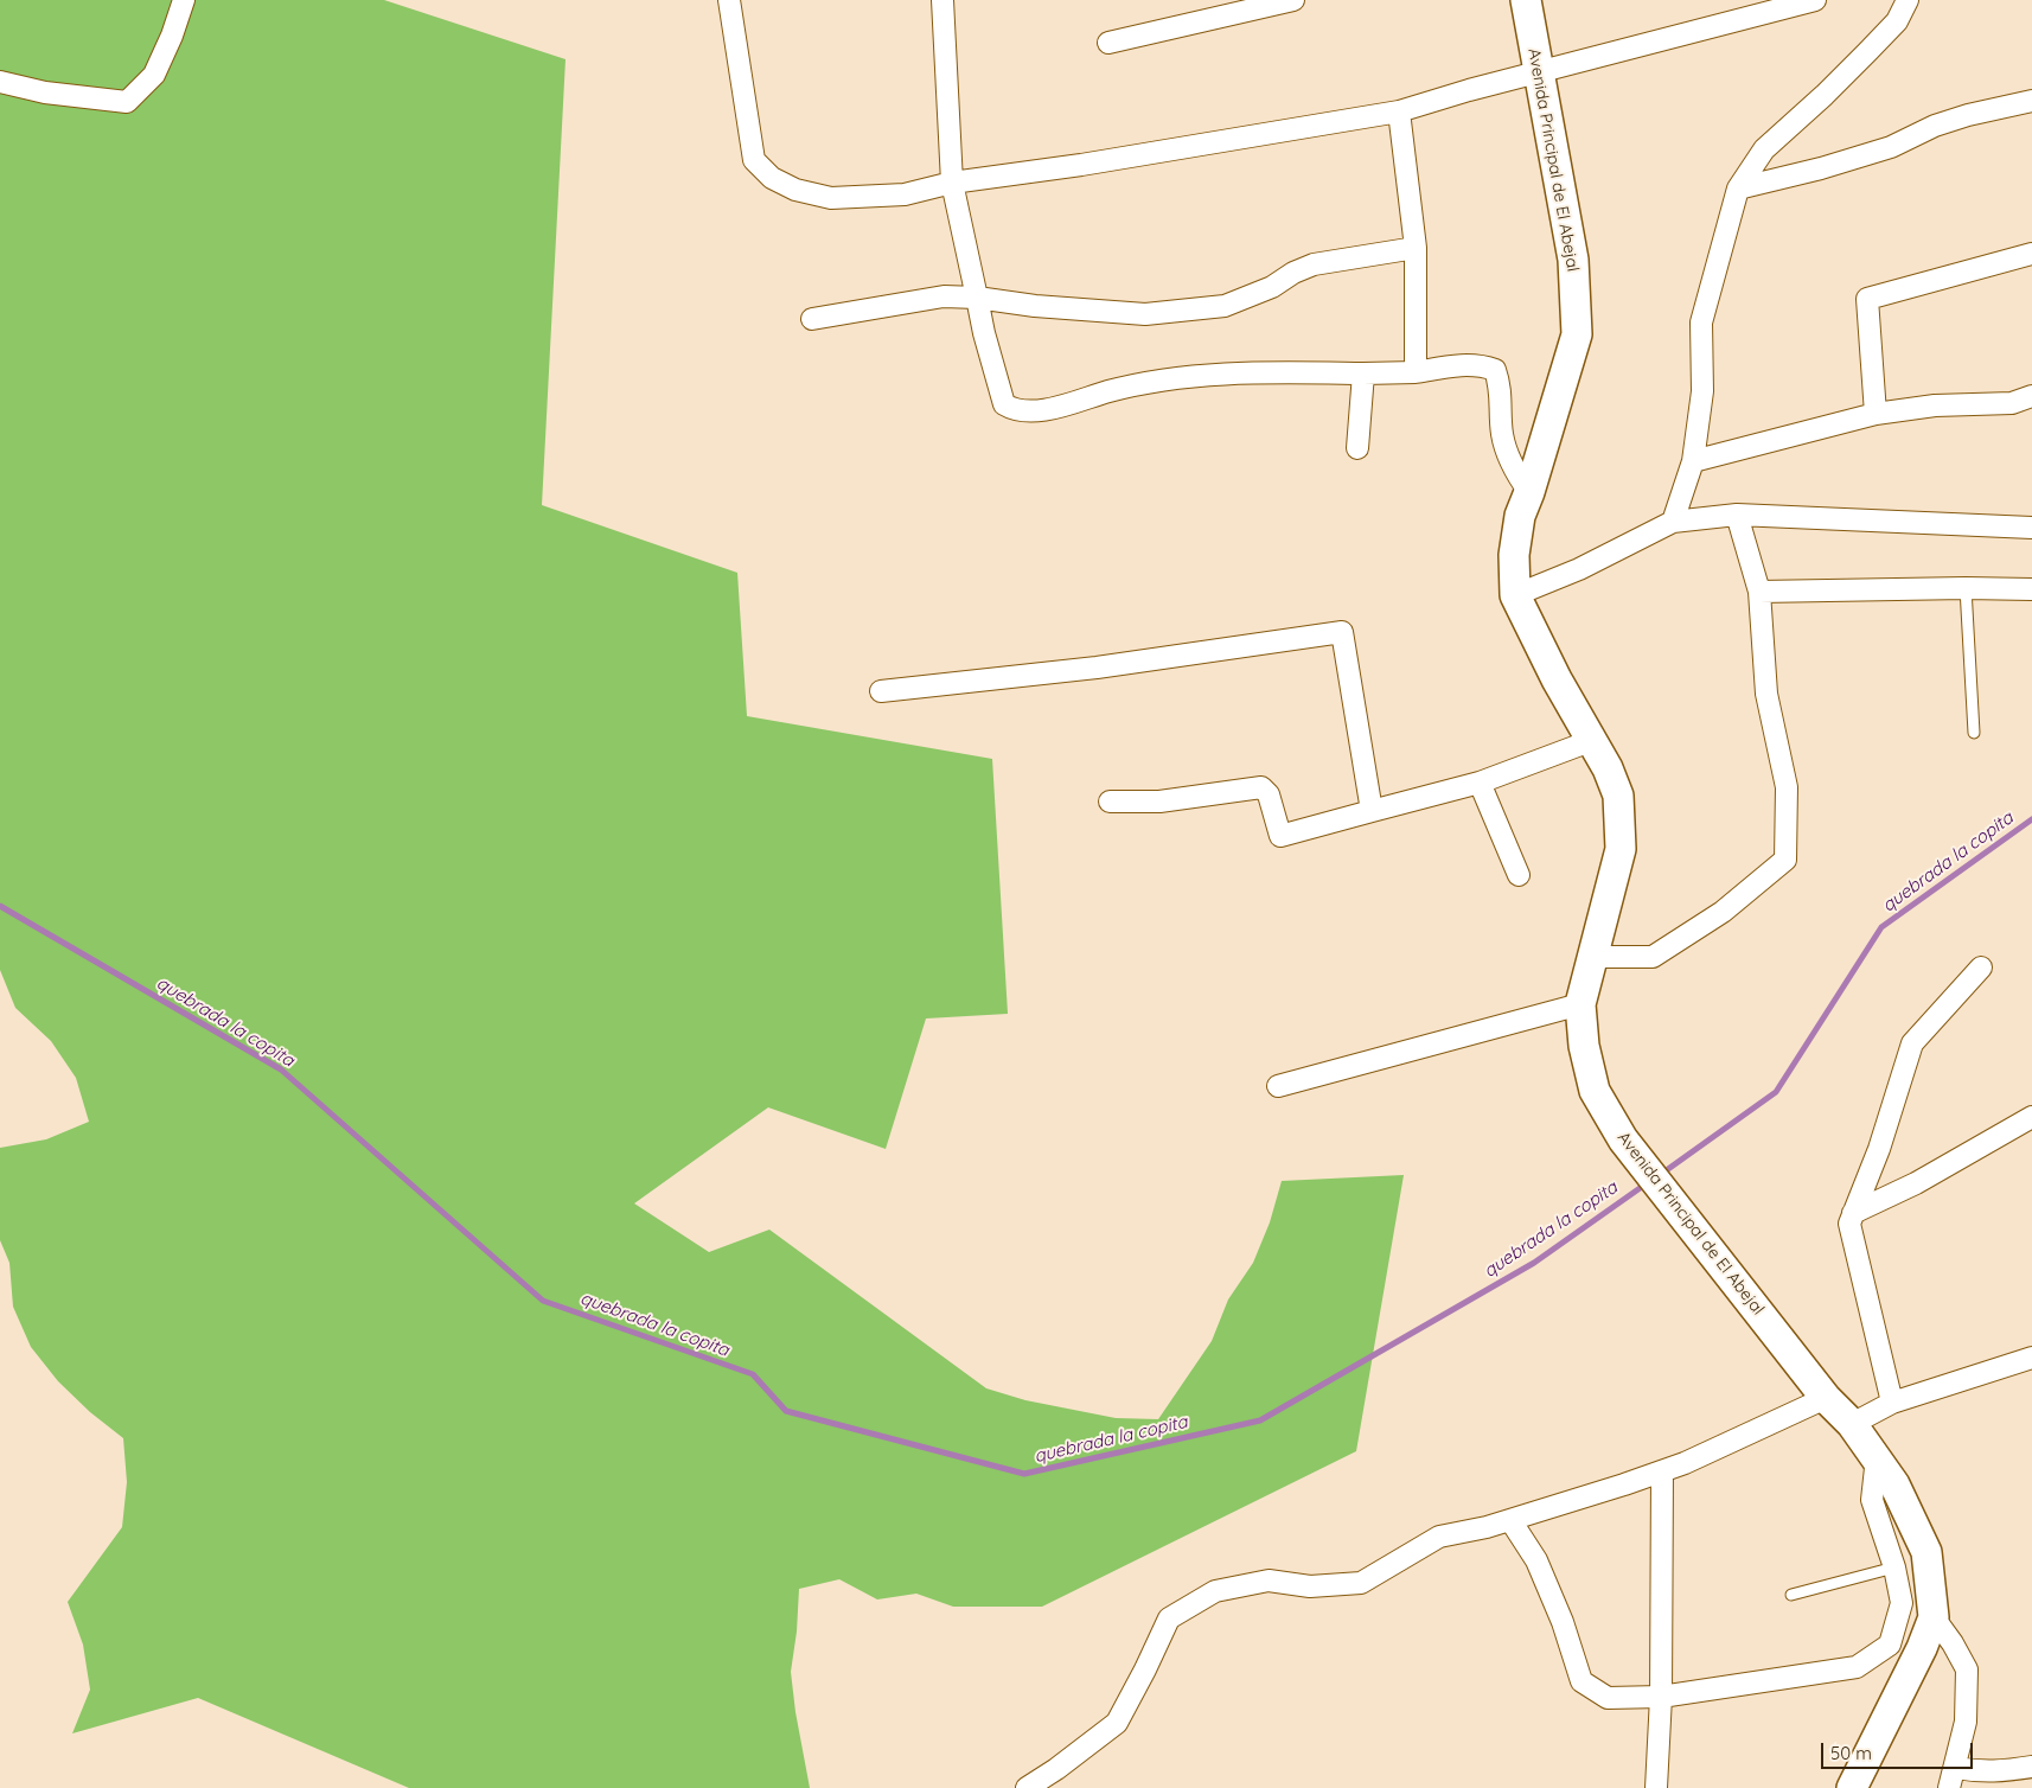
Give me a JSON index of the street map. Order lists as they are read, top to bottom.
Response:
{
  "streets": {
    "main road": ["Avenida Principal de El Abejal"]
  },
  "water": ["quebrada la copita"],
  "scale_bar": "50 m"
}
